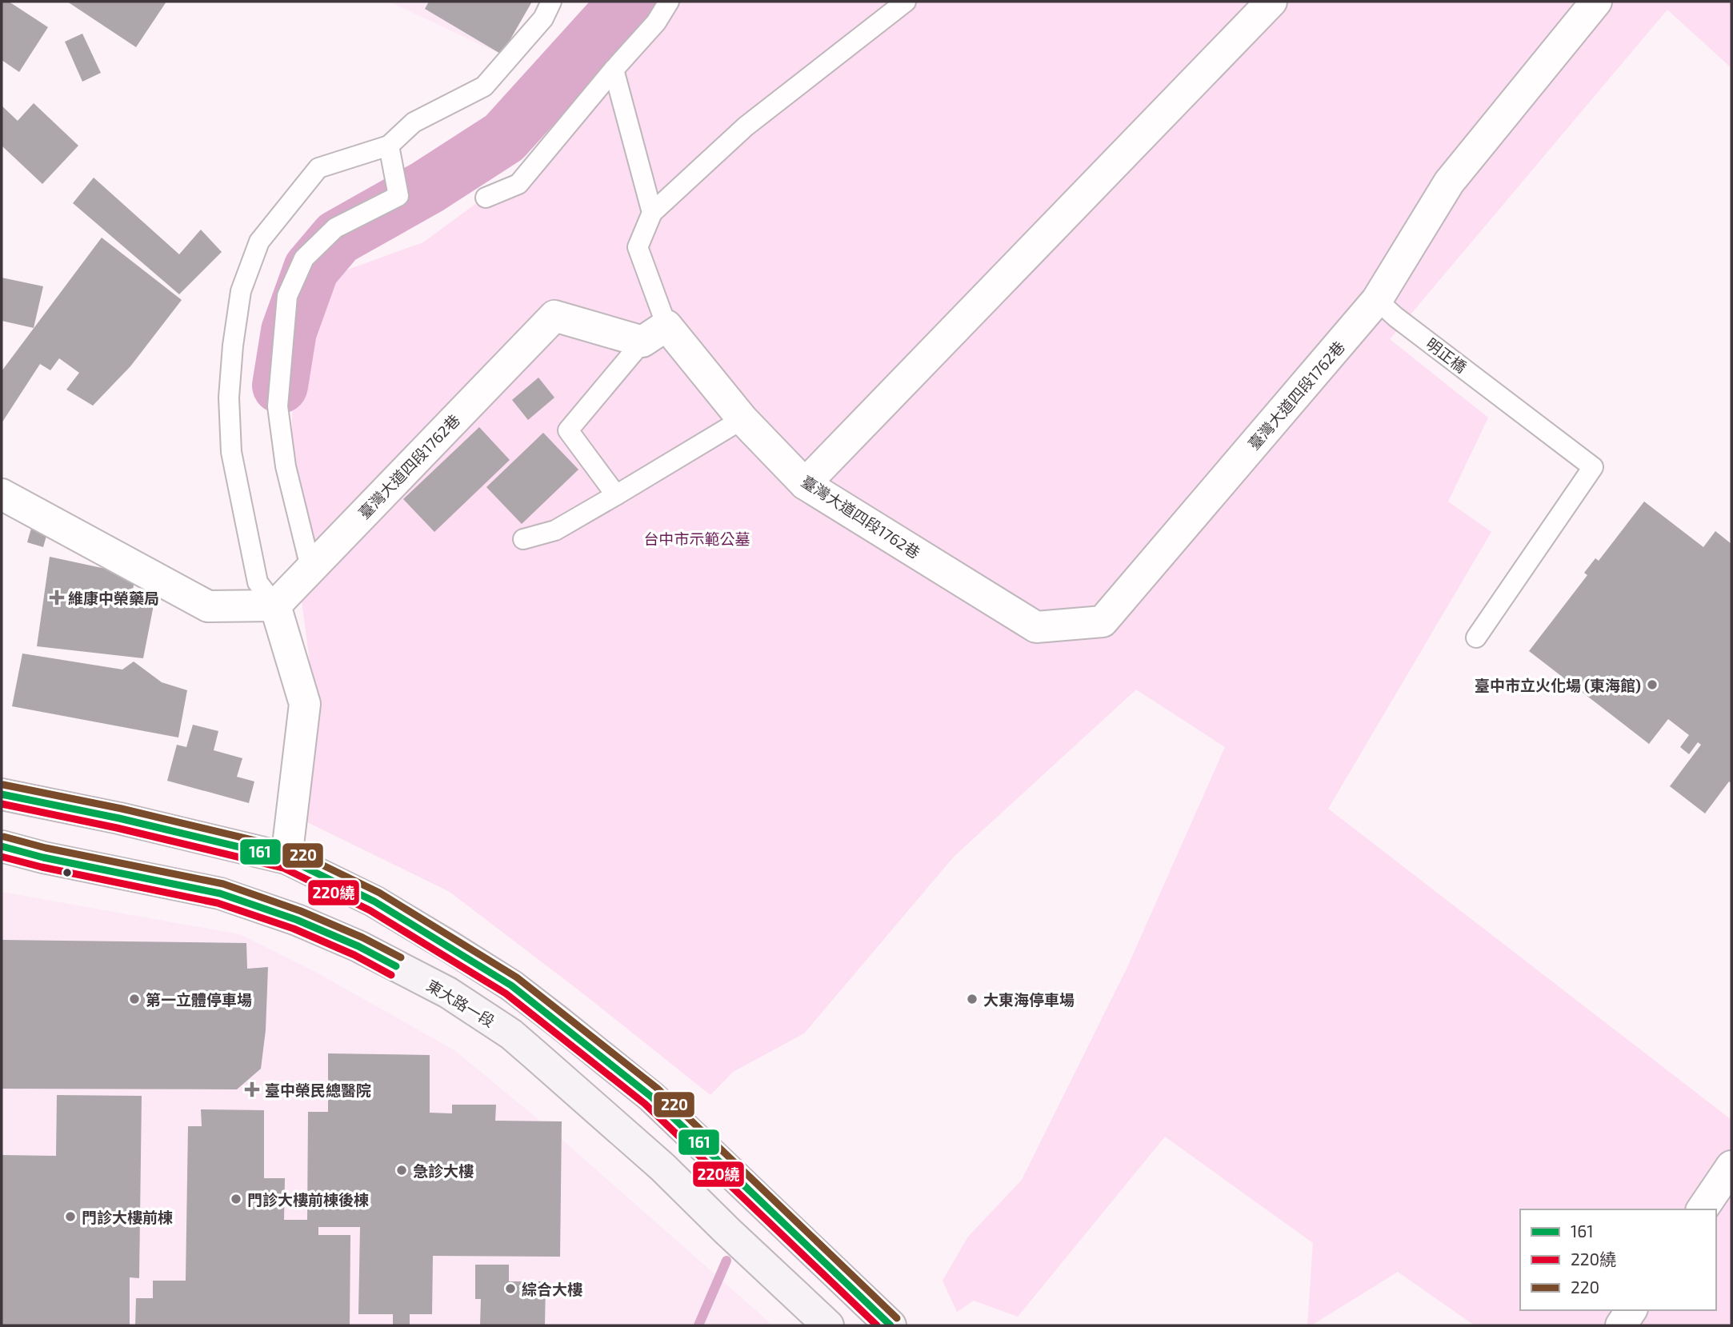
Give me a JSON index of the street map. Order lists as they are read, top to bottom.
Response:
{
  "streets": {
    "street": ["臺灣大道四段1762巷", "東大路一段"],
    "lane": ["明正橋"]
  },
  "crossings": [
    ["明正橋", "臺灣大道四段1762巷"]
  ],
  "parks": ["台中市示範公墓"],
  "places": {
    "health": ["維康中榮藥局", "臺中榮民總醫院"],
    "other": [
      "臺中市立火化場 (東海館)",
      "第一立體停車場",
      "大東海停車場",
      "急診大樓",
      "門診大樓前棟後棟",
      "門診大樓前棟",
      "綜合大樓"
    ]
  },
  "lines": ["transit line 220", "transit line 161", "transit line 220繞"],
  "legend": ["161", "220繞", "220"]
}
